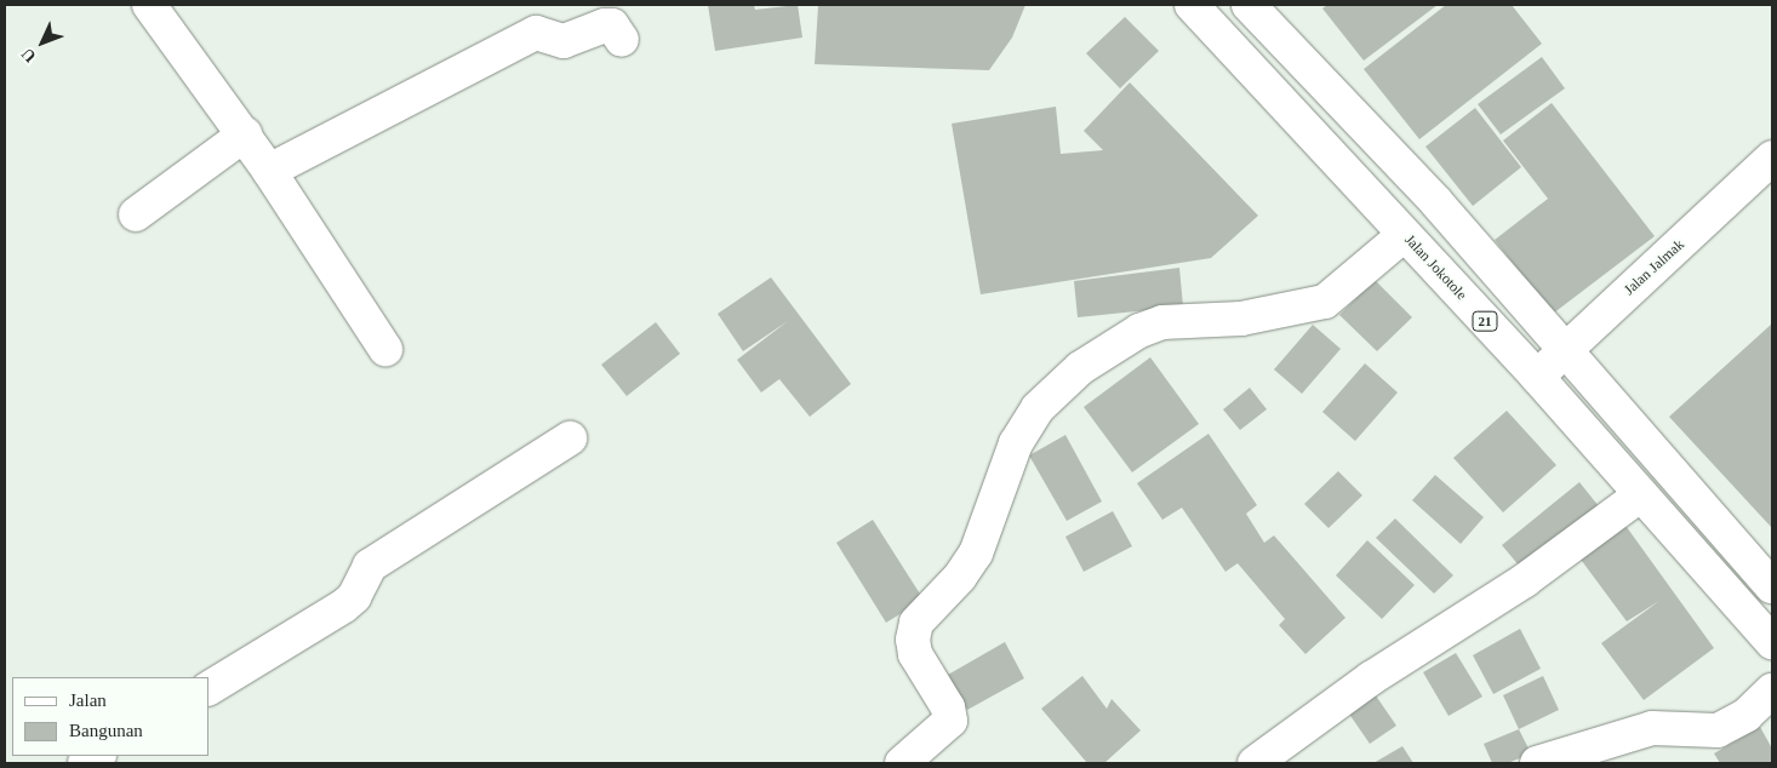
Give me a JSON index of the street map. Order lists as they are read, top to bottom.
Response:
{
  "streets": {
    "main road": ["Jalan Jokotole", "Jalan Jalmak", "21"]
  },
  "crossings": [
    ["Jalan Jokotole", "Jalan Jalmak"]
  ],
  "legend": ["Jalan", "Bangunan"],
  "north": "bottom left"
}
